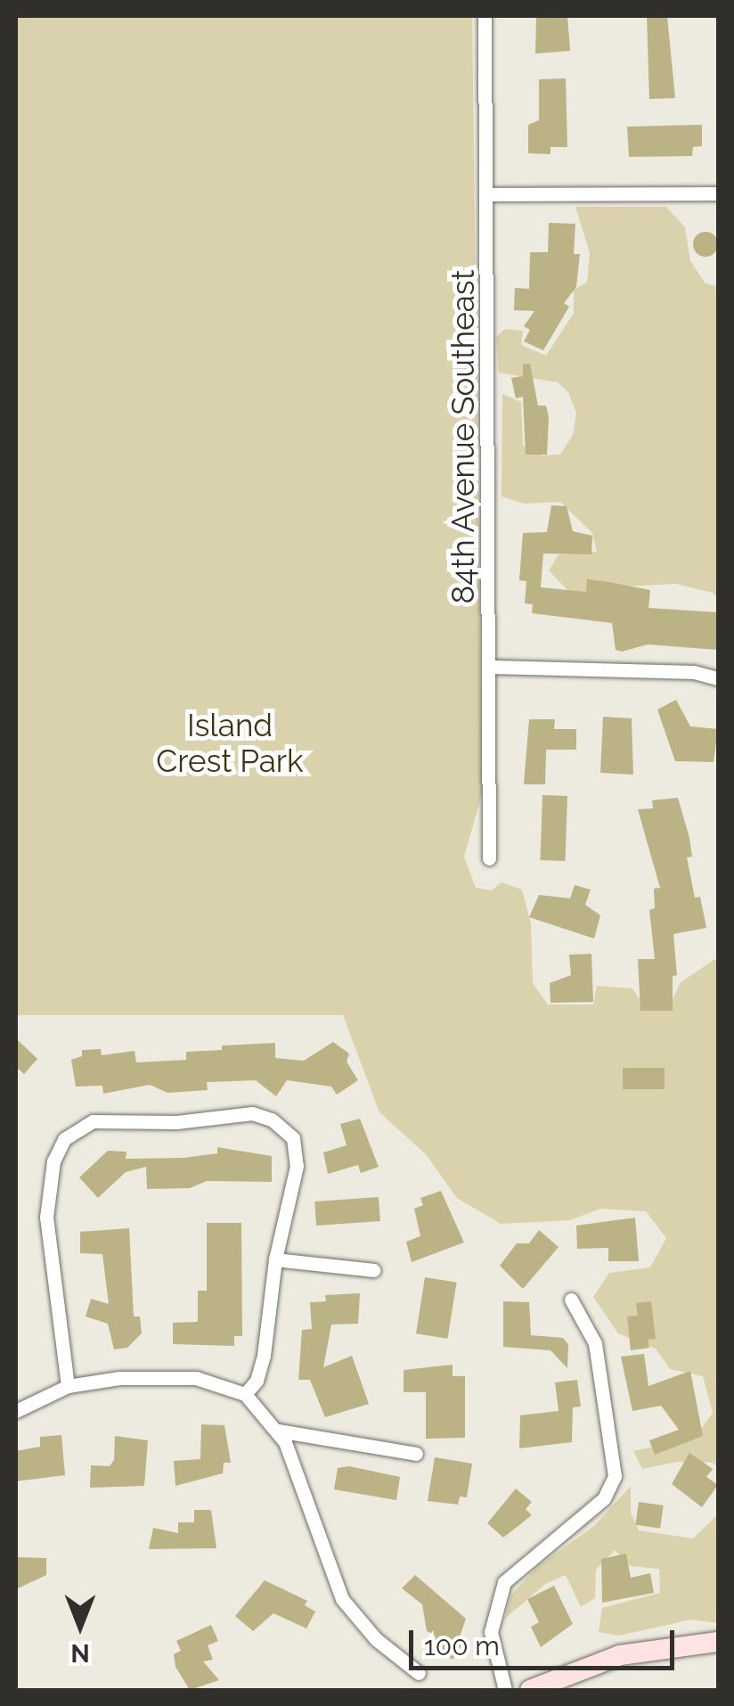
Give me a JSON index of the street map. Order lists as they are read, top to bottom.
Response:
{
  "streets": {
    "street": ["84th Avenue Southeast"]
  },
  "parks": ["Island Crest Park"],
  "scale_bar": "100 m",
  "north": "bottom"
}
